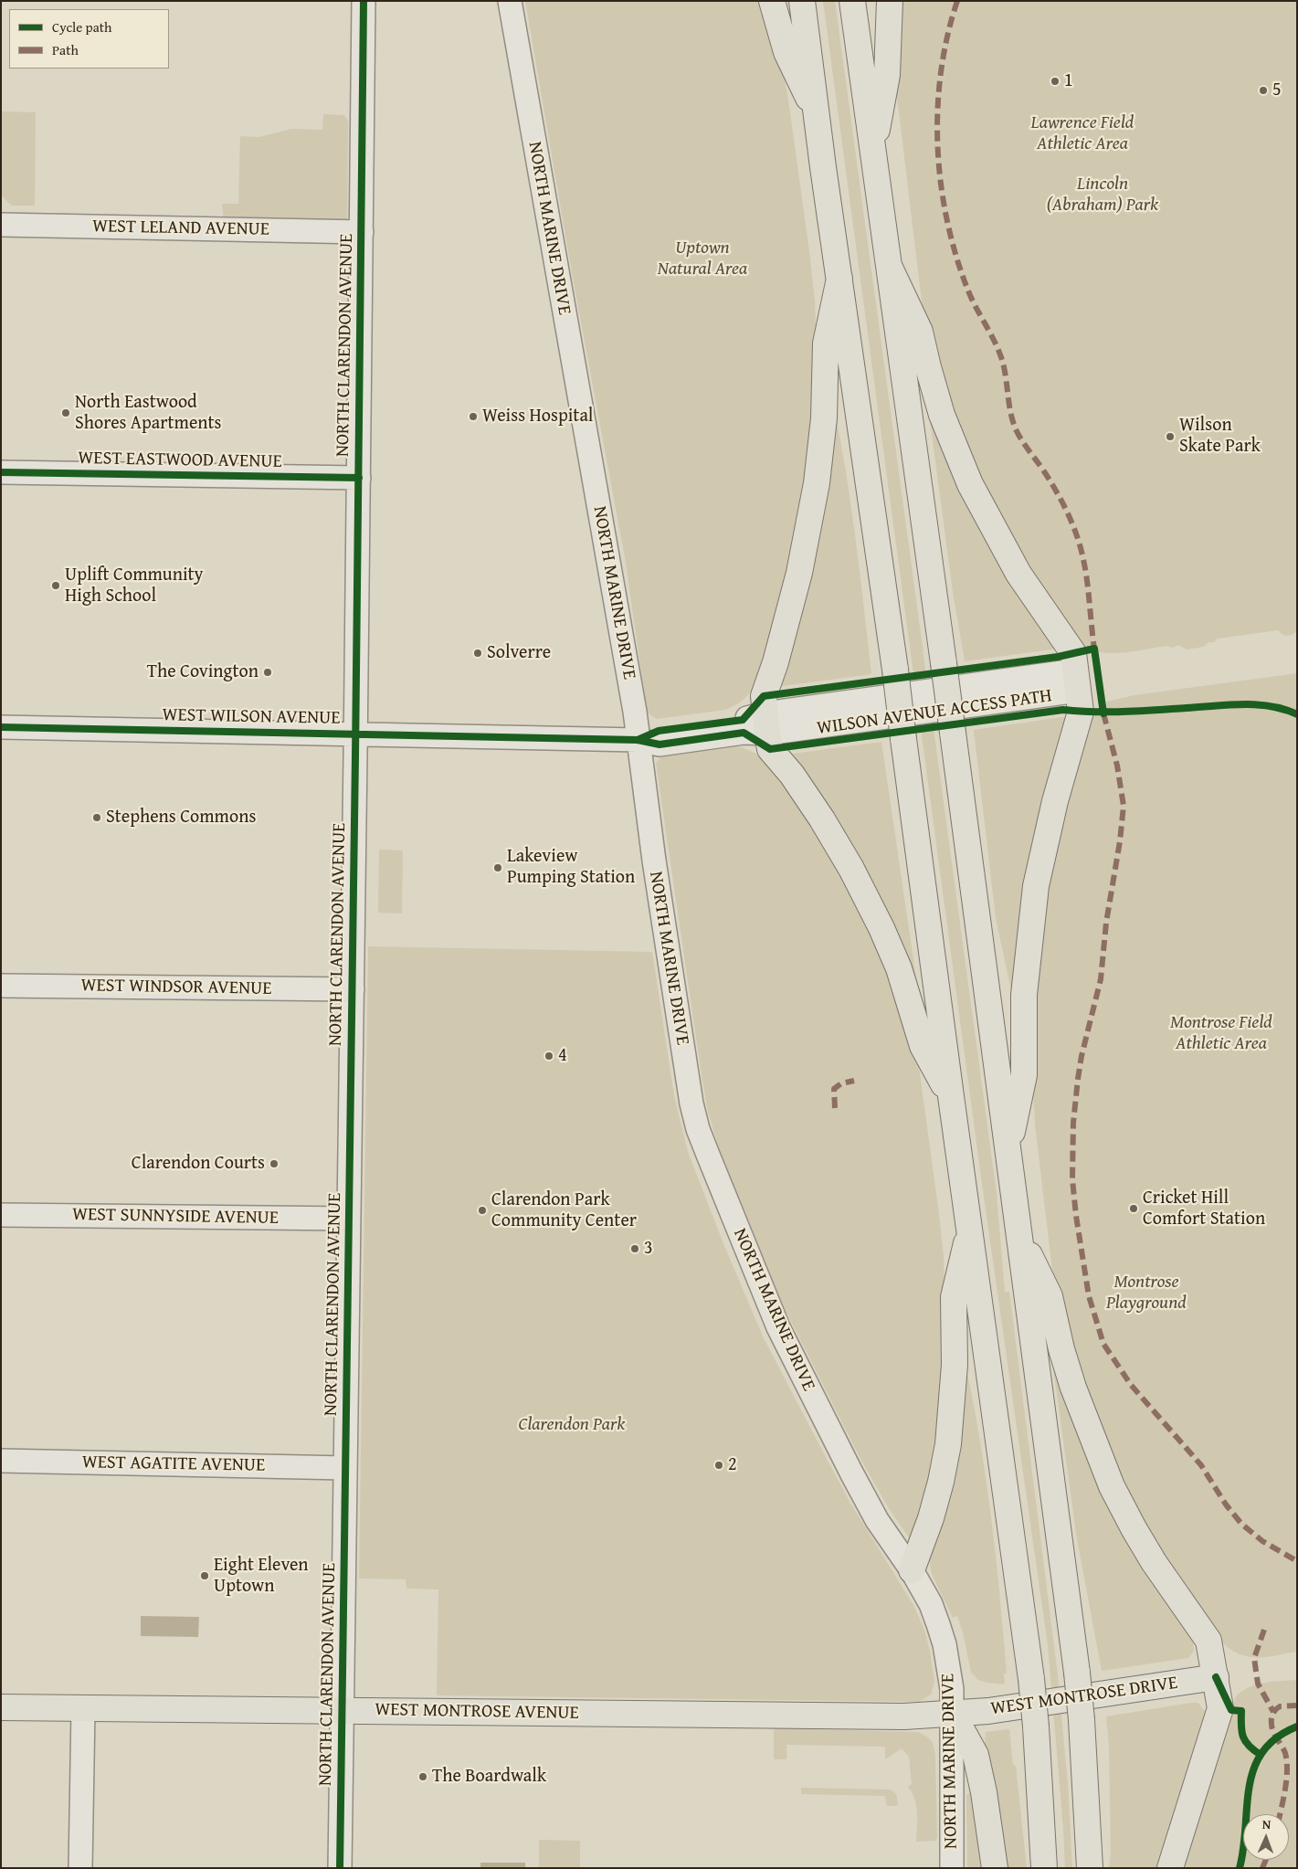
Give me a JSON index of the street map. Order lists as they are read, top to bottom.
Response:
{
  "streets": {
    "main road": ["WEST MONTROSE DRIVE", "WEST MONTROSE AVENUE"],
    "street": [
      "WEST LELAND AVENUE",
      "NORTH MARINE DRIVE",
      "NORTH CLARENDON AVENUE",
      "WEST EASTWOOD AVENUE",
      "WEST WILSON AVENUE",
      "WEST WINDSOR AVENUE",
      "WEST SUNNYSIDE AVENUE",
      "WEST AGATITE AVENUE"
    ],
    "cycle path": ["WILSON AVENUE ACCESS PATH"]
  },
  "crossings": [
    ["WEST LELAND AVENUE", "NORTH CLARENDON AVENUE"],
    ["NORTH MARINE DRIVE", "WEST WILSON AVENUE"],
    ["NORTH MARINE DRIVE", "WEST MONTROSE DRIVE"],
    ["NORTH MARINE DRIVE", "WEST MONTROSE AVENUE"],
    ["NORTH CLARENDON AVENUE", "WEST EASTWOOD AVENUE"],
    ["NORTH CLARENDON AVENUE", "WEST WILSON AVENUE"],
    ["NORTH CLARENDON AVENUE", "WEST WINDSOR AVENUE"],
    ["NORTH CLARENDON AVENUE", "WEST SUNNYSIDE AVENUE"],
    ["NORTH CLARENDON AVENUE", "WEST AGATITE AVENUE"],
    ["NORTH CLARENDON AVENUE", "WEST MONTROSE AVENUE"],
    ["WEST MONTROSE DRIVE", "WEST MONTROSE AVENUE"]
  ],
  "parks": [
    "Lawrence Field Athletic Area",
    "Lincoln (Abraham) Park",
    "Uptown Natural Area",
    "Montrose Field Athletic Area",
    "Montrose Playground",
    "Clarendon Park"
  ],
  "places": [
    "1",
    "5",
    "North Eastwood Shores Apartments",
    "Weiss Hospital",
    "Wilson Skate Park",
    "Uplift Community High School",
    "Solverre",
    "The Covington",
    "Stephens Commons",
    "Lakeview Pumping Station",
    "4",
    "Clarendon Courts",
    "Cricket Hill Comfort Station",
    "Clarendon Park Community Center",
    "3",
    "2",
    "Eight Eleven Uptown",
    "The Boardwalk"
  ],
  "legend": ["Cycle path", "Path"],
  "north": "top"
}
